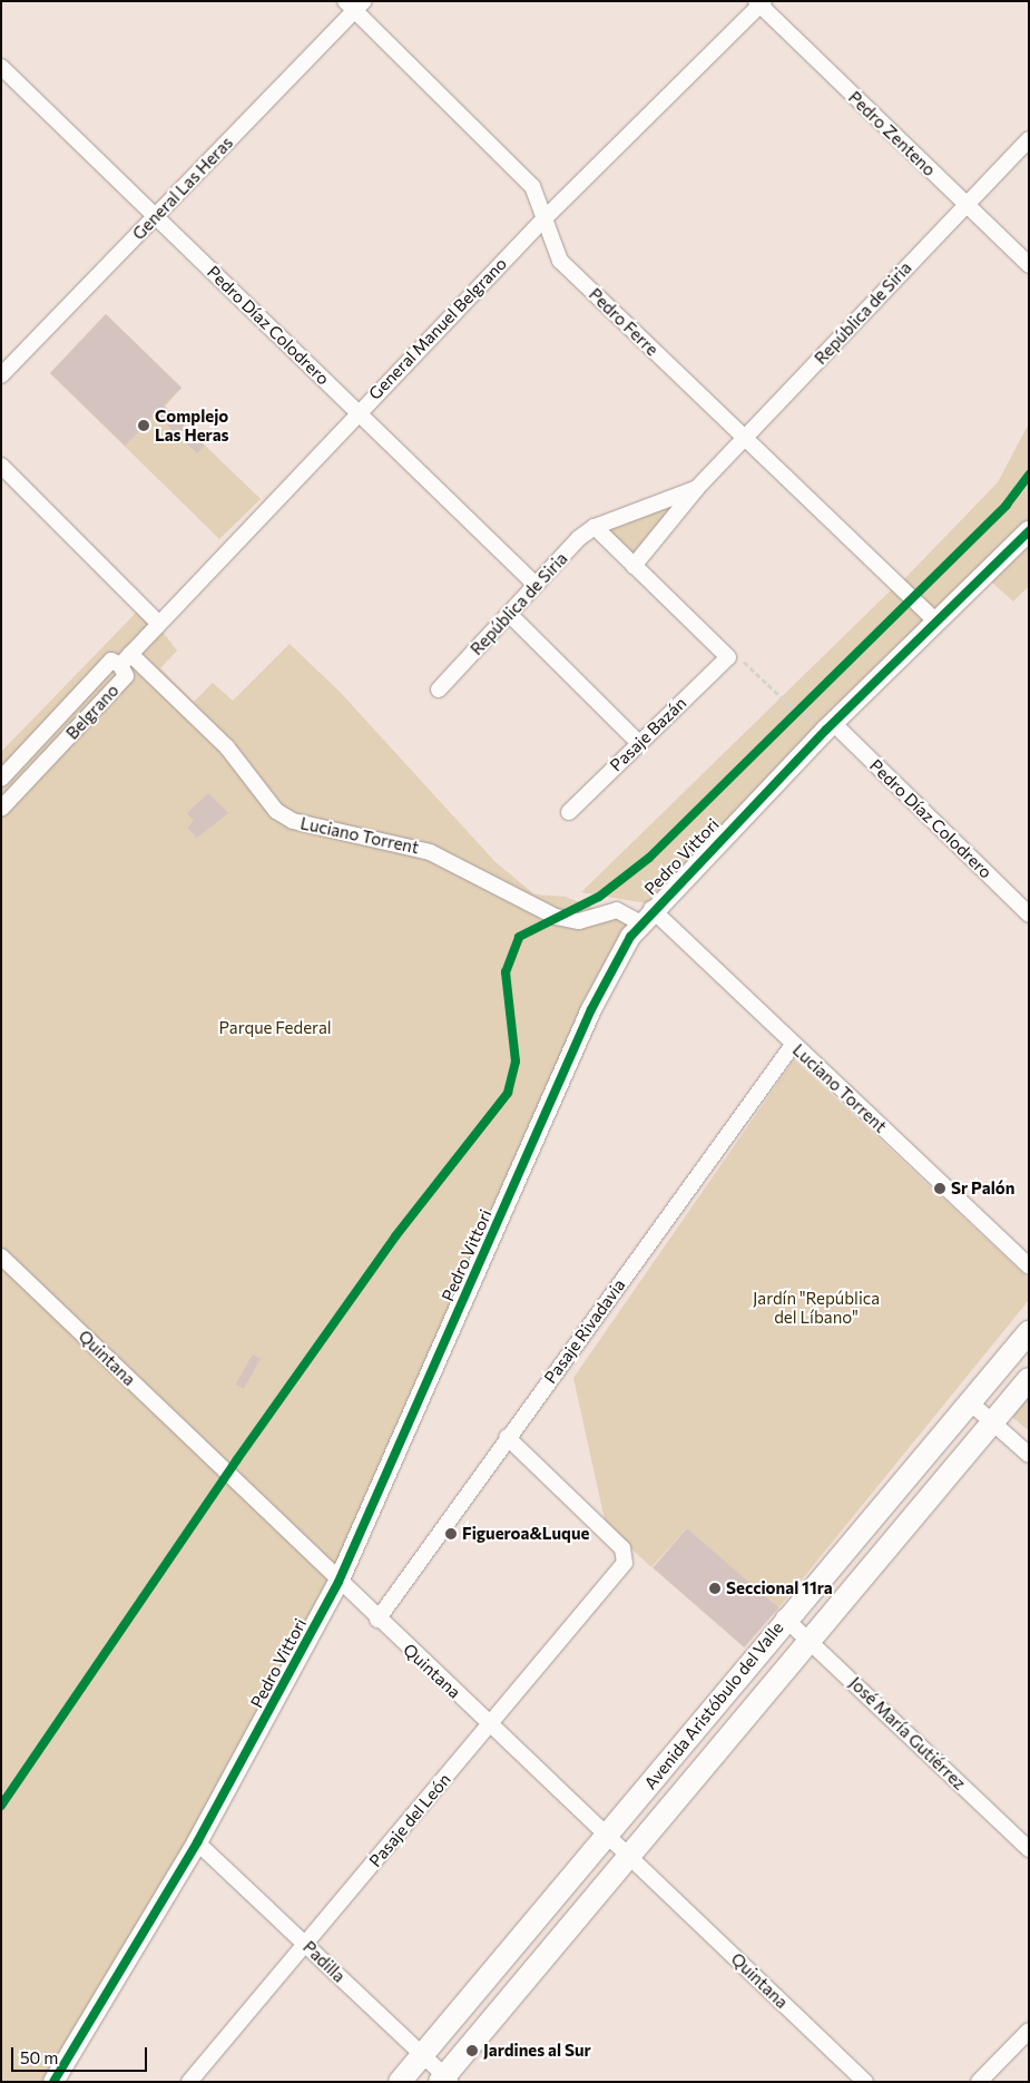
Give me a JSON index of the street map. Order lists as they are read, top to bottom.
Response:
{
  "streets": {
    "main road": ["Avenida Aristóbulo del Valle"],
    "street": [
      "Pedro Zenteno",
      "General Las Heras",
      "República de Siria",
      "Pedro Ferre",
      "Pedro Díaz Colodrero",
      "General Manuel Belgrano",
      "Belgrano",
      "Pasaje Bazán",
      "Luciano Torrent",
      "Pedro Vittori",
      "Pasaje Rivadavia",
      "Quintana",
      "José María Gutiérrez",
      "Pasaje del León",
      "Padilla"
    ]
  },
  "crossings": [
    ["Pedro Zenteno", "República de Siria"],
    ["Pedro Zenteno", "General Manuel Belgrano"],
    ["General Las Heras", "Pedro Ferre"],
    ["General Las Heras", "Pedro Díaz Colodrero"],
    ["República de Siria", "Pedro Ferre"],
    ["República de Siria", "Pedro Díaz Colodrero"],
    ["Pedro Ferre", "General Manuel Belgrano"],
    ["Pedro Ferre", "Pedro Vittori"],
    ["Pedro Díaz Colodrero", "General Manuel Belgrano"],
    ["Pedro Díaz Colodrero", "Pedro Vittori"],
    ["General Manuel Belgrano", "Belgrano"],
    ["General Manuel Belgrano", "Luciano Torrent"],
    ["Belgrano", "Luciano Torrent"],
    ["Luciano Torrent", "Pedro Vittori"],
    ["Luciano Torrent", "Pasaje Rivadavia"],
    ["Pedro Vittori", "Quintana"],
    ["Pedro Vittori", "Padilla"],
    ["Pasaje Rivadavia", "Quintana"],
    ["Pasaje Rivadavia", "Pasaje del León"],
    ["Quintana", "Avenida Aristóbulo del Valle"],
    ["Quintana", "Pasaje del León"],
    ["Avenida Aristóbulo del Valle", "José María Gutiérrez"],
    ["Avenida Aristóbulo del Valle", "Padilla"],
    ["Pasaje del León", "Padilla"]
  ],
  "parks": ["Parque Federal", "Jardín \"República del Líbano\""],
  "places": [
    "Complejo Las Heras",
    "Sr Palón",
    "Figueroa&Luque",
    "Seccional 11ra",
    "Jardines al Sur"
  ],
  "scale_bar": "50 m"
}
